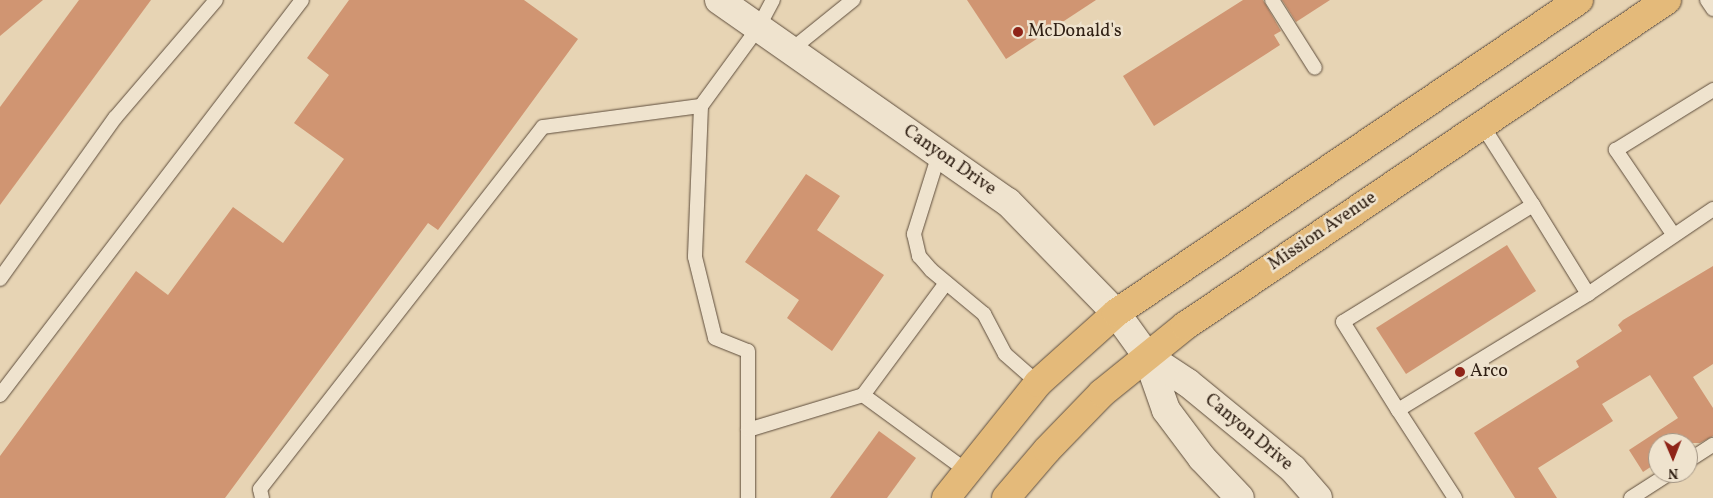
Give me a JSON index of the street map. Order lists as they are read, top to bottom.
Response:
{
  "streets": {
    "main road": ["Canyon Drive", "Mission Avenue"]
  },
  "crossings": [
    ["Canyon Drive", "Mission Avenue"]
  ],
  "places": ["McDonald's", "Arco"],
  "north": "bottom"
}
